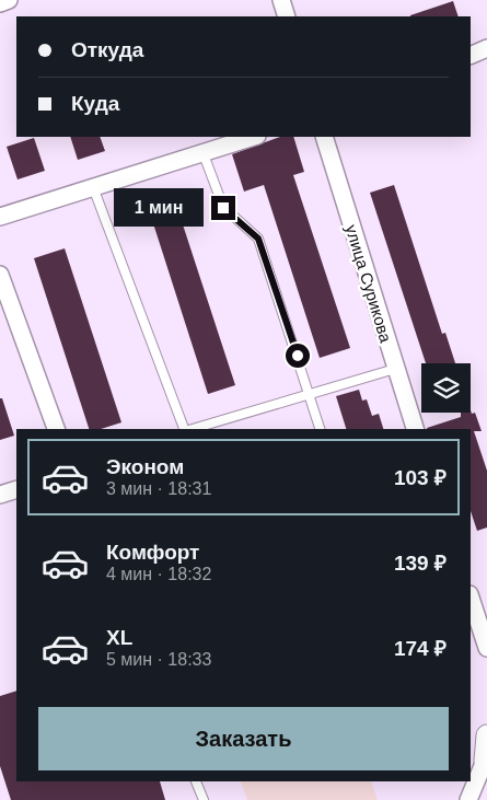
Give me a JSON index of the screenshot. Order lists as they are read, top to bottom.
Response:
{
  "streets": {
    "street": ["улица Сурикова"]
  },
  "page": {
    "banner": ["Откуда", "Куда"],
    "bubble": "1 мин",
    "list": [
      {
        "name": "Эконом",
        "note": "3 мин · 18:31",
        "value": "103 ₽"
      },
      {
        "name": "Комфорт",
        "note": "4 мин · 18:32",
        "value": "139 ₽"
      },
      {
        "name": "XL",
        "note": "5 мин · 18:33",
        "value": "174 ₽"
      }
    ],
    "buttons": "Заказать"
  }
}
